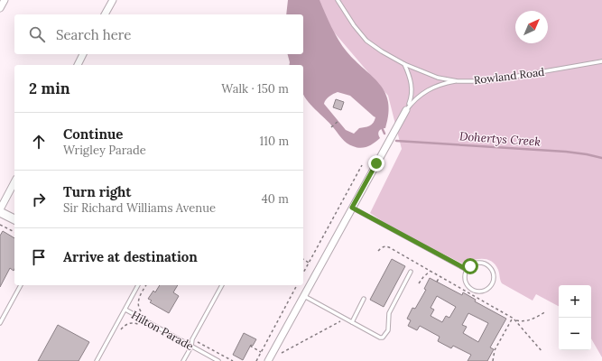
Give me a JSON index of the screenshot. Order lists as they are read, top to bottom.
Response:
{
  "streets": {
    "lane": ["Rowland Road", "Hilton Parade"]
  },
  "water": ["Dohertys Creek"],
  "north": "top right",
  "page": {
    "search": "Search here",
    "heading": ["2 min", "Walk · 150 m"],
    "list": [
      ["Continue", "Wrigley Parade", "110 m"],
      ["Turn right", "Sir Richard Williams Avenue", "40 m"],
      "Arrive at destination"
    ],
    "map_buttons": ["+", "−"]
  }
}
